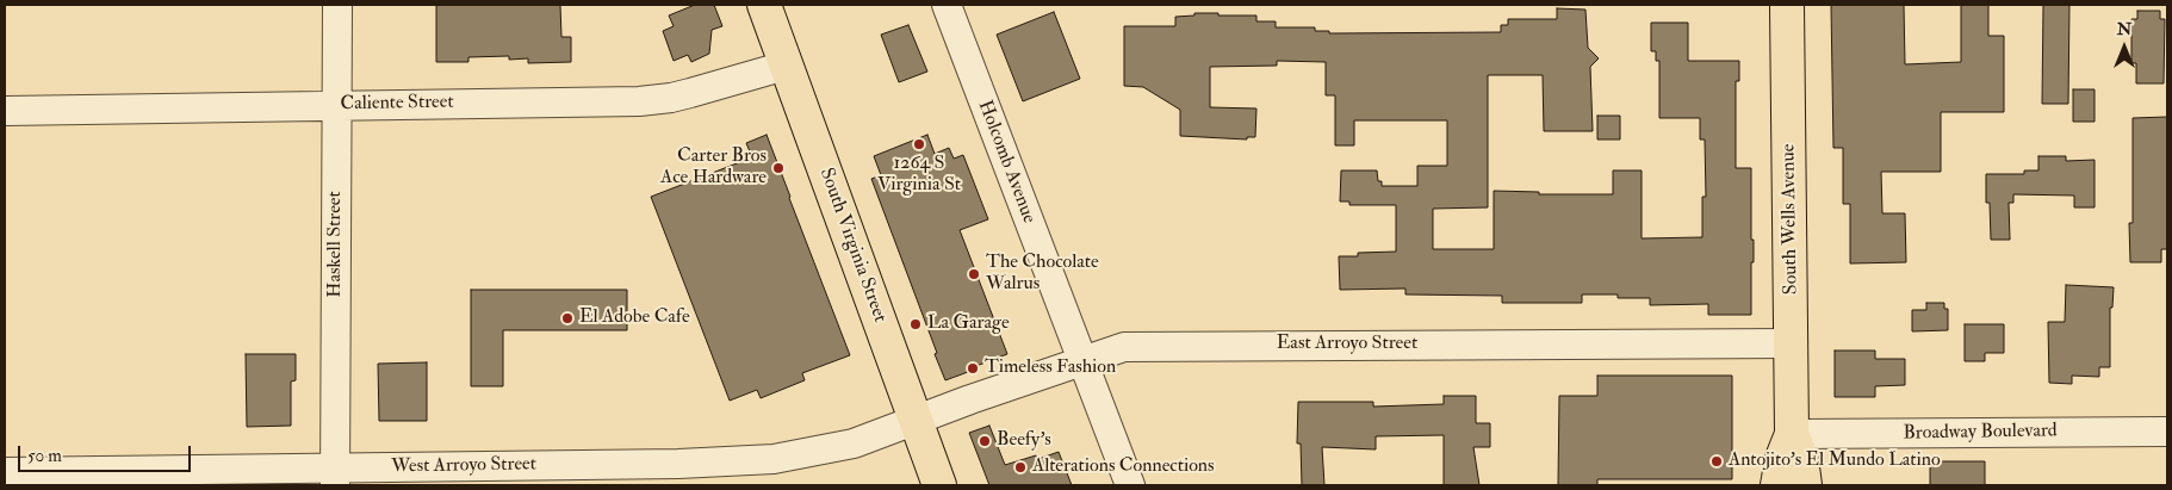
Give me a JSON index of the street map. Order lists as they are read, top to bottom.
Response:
{
  "streets": {
    "main road": ["South Wells Avenue", "South Virginia Street"],
    "street": [
      "Caliente Street",
      "Holcomb Avenue",
      "Haskell Street",
      "East Arroyo Street",
      "Broadway Boulevard",
      "West Arroyo Street"
    ]
  },
  "crossings": [
    ["Caliente Street", "Haskell Street"],
    ["Caliente Street", "South Virginia Street"],
    ["Holcomb Avenue", "East Arroyo Street"],
    ["South Wells Avenue", "East Arroyo Street"],
    ["South Wells Avenue", "Broadway Boulevard"],
    ["Haskell Street", "West Arroyo Street"],
    ["South Virginia Street", "East Arroyo Street"],
    ["South Virginia Street", "West Arroyo Street"],
    ["East Arroyo Street", "West Arroyo Street"]
  ],
  "places": [
    "1264 S Virginia St",
    "Carter Bros Ace Hardware",
    "The Chocolate Walrus",
    "El Adobe Cafe",
    "La Garage",
    "Timeless Fashion",
    "Beefy's",
    "Antojito's El Mundo Latino",
    "Alterations Connections"
  ],
  "scale_bar": "50 m",
  "north": "top"
}
